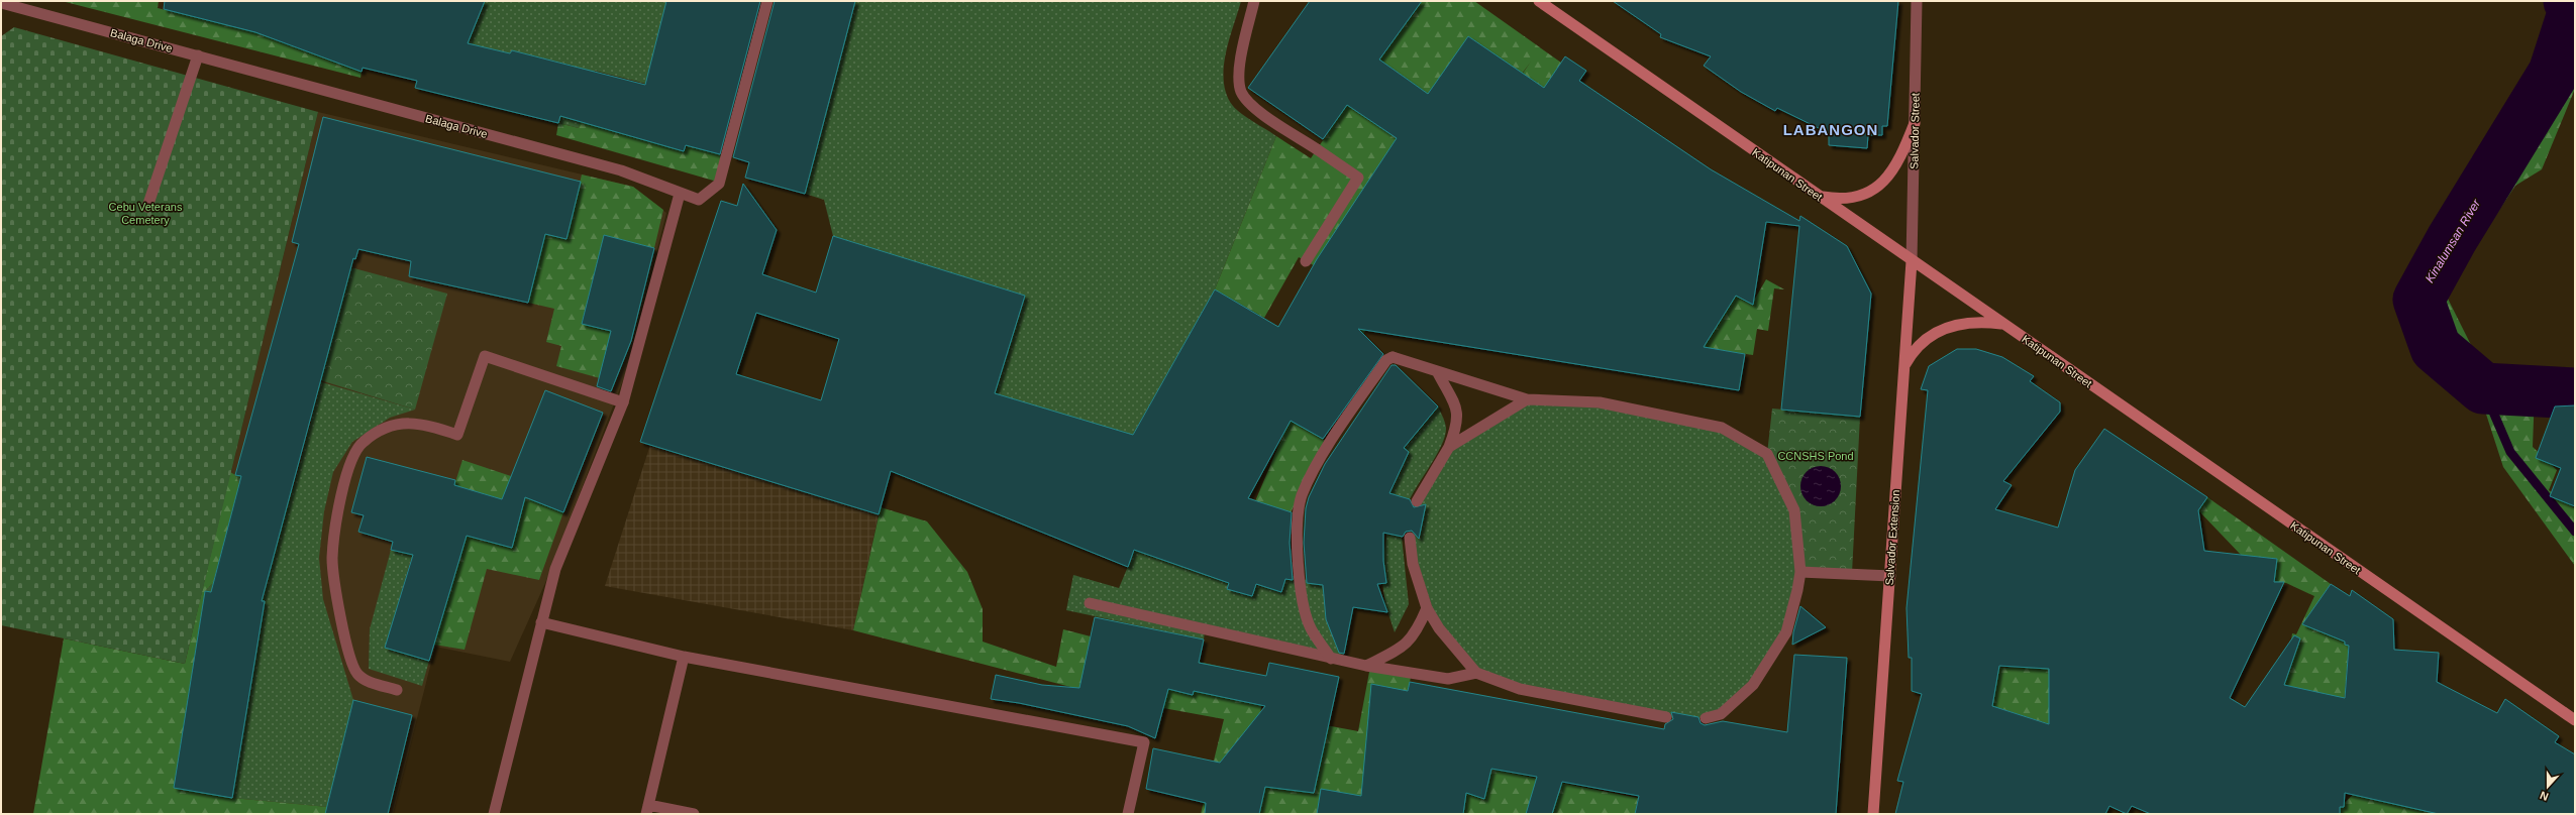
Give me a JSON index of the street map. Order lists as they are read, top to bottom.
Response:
{
  "streets": {
    "main road": ["Katipunan Street", "Salvador Extension"],
    "street": ["Balaga Drive", "Salvador Street"]
  },
  "crossings": [
    ["Salvador Street", "Katipunan Street"],
    ["Salvador Street", "Salvador Extension"],
    ["Katipunan Street", "Salvador Extension"]
  ],
  "districts": ["LABANGON"],
  "water": ["Kinalumsan River"],
  "parks": ["Cebu Veterans Cemetery", "CCNSHS Pond"],
  "north": "bottom"
}
